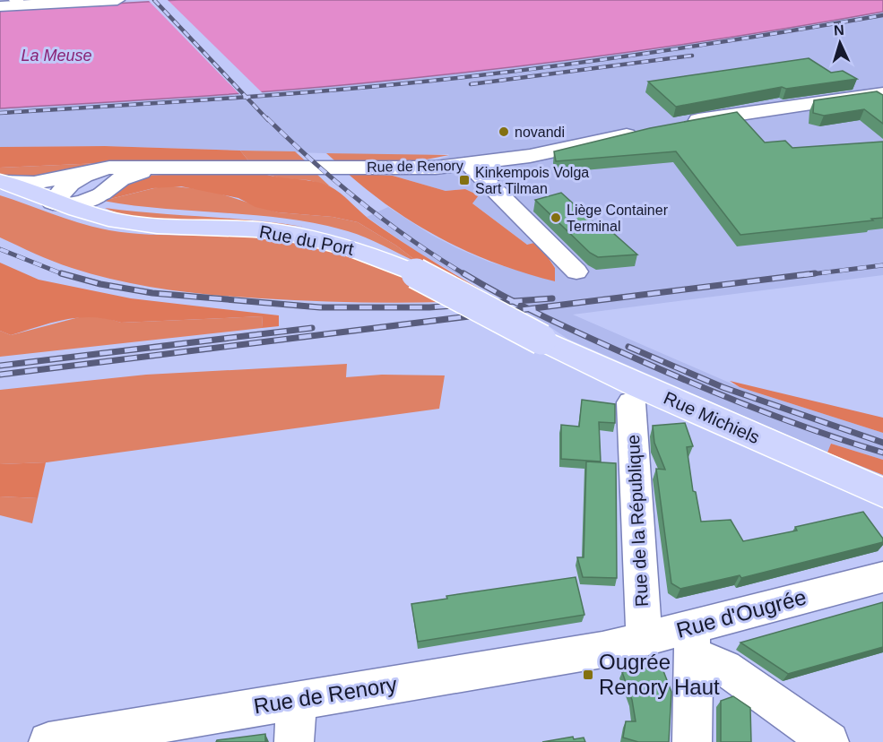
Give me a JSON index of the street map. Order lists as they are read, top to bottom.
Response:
{
  "streets": {
    "main road": ["Rue du Port", "Rue Michiels"],
    "street": ["Rue de Renory", "Rue de la République", "Rue d'Ougrée"]
  },
  "crossings": [
    ["Rue de Renory", "Rue du Port"],
    ["Rue de Renory", "Rue d'Ougrée"],
    ["Rue du Port", "Rue Michiels"],
    ["Rue de la République", "Rue d'Ougrée"]
  ],
  "water": ["La Meuse"],
  "places": {
    "other": ["novandi", "Liège Container Terminal"],
    "transit": ["Kinkempois Volga Sart Tilman", "Ougrée Renory Haut"]
  },
  "north": "top"
}
